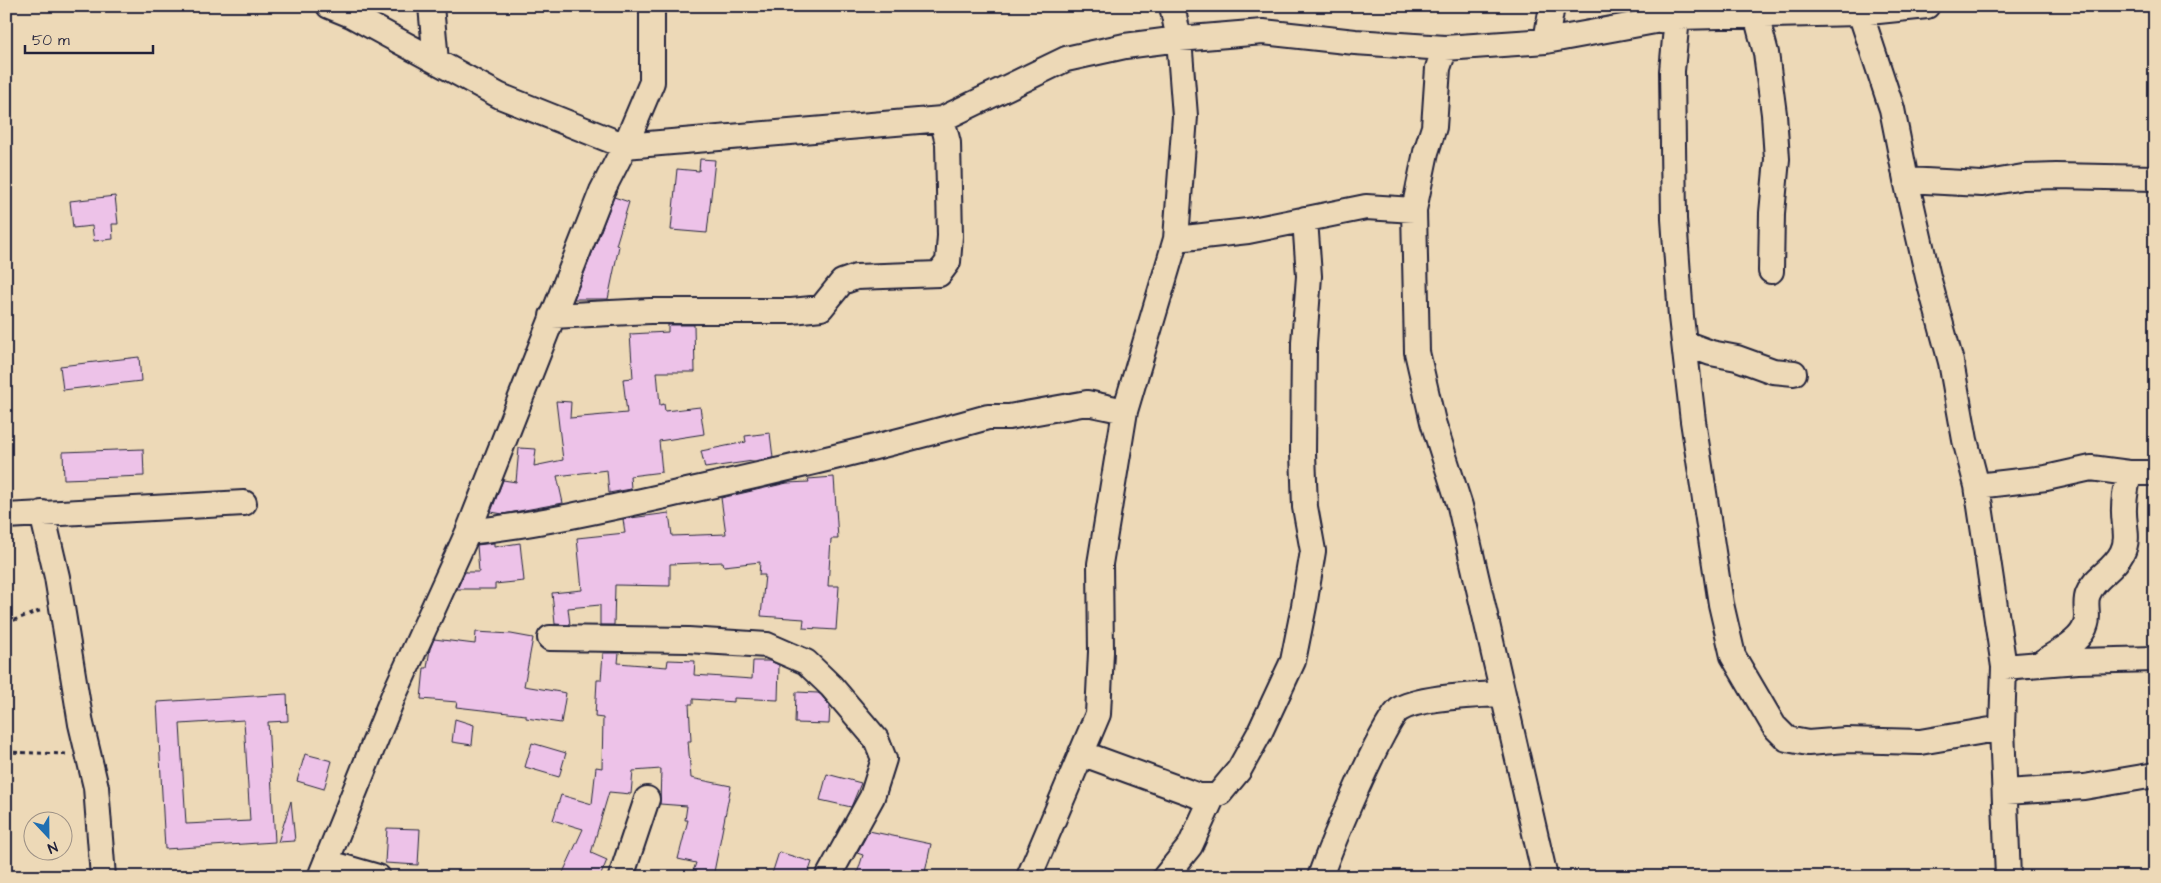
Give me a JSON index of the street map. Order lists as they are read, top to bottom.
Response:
{
  "scale_bar": "50 m",
  "north": "bottom"
}
